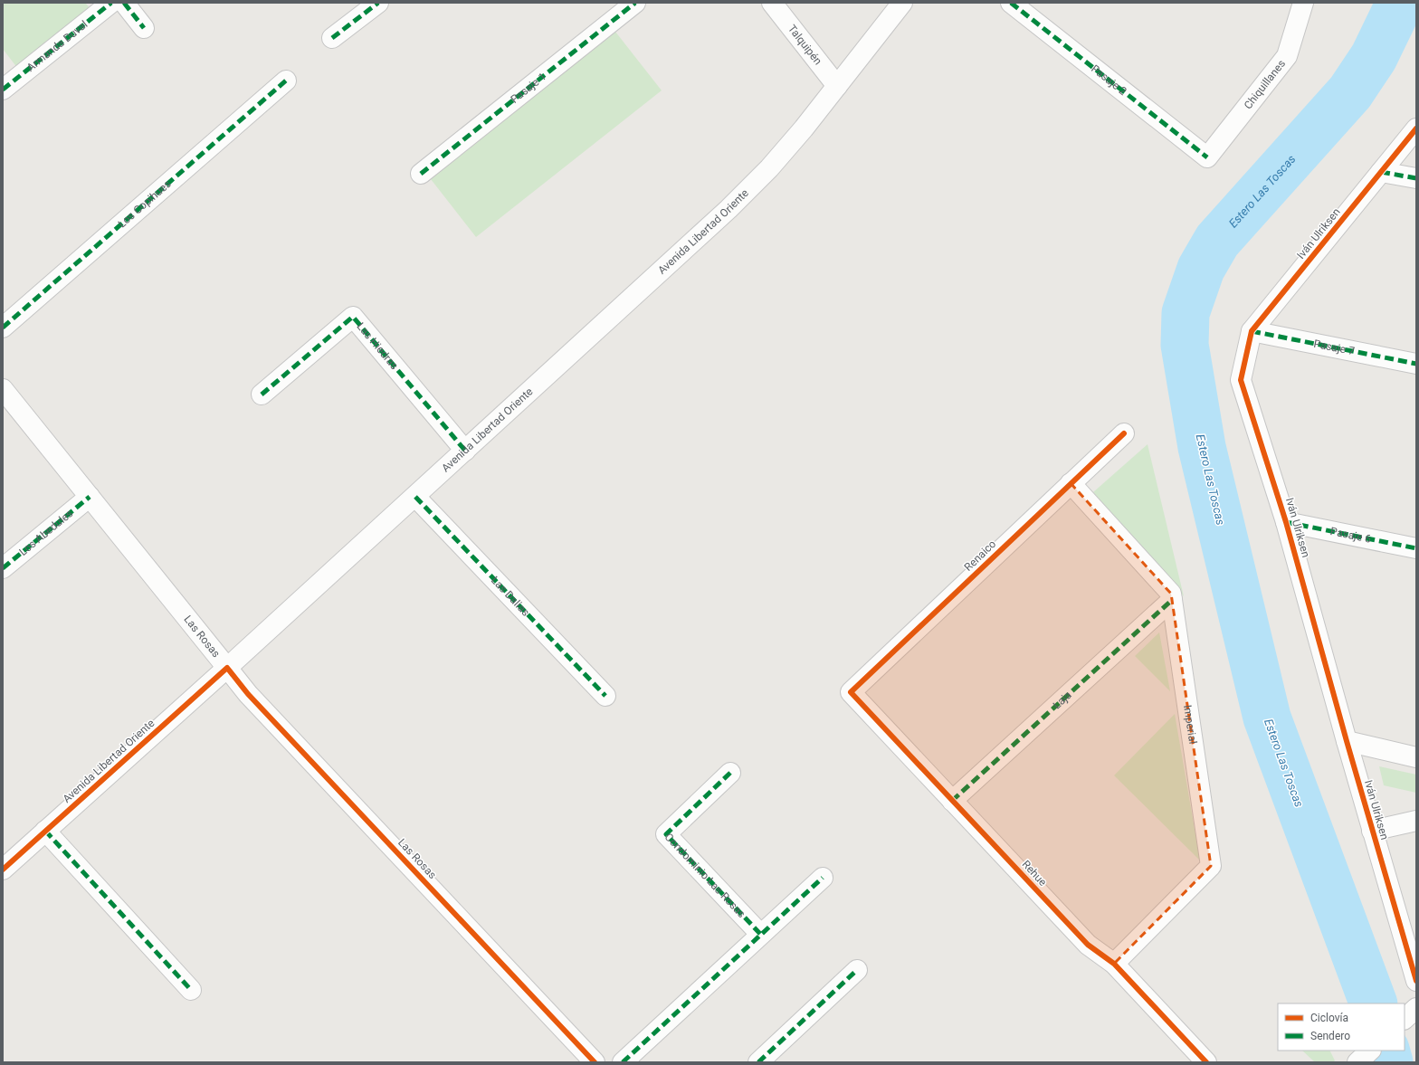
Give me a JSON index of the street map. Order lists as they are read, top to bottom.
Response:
{
  "streets": {
    "street": [
      "Talquipén",
      "Armanda Duval",
      "Pasaje 2",
      "Chiquillanes",
      "Pasaje 1",
      "Los Copihues",
      "Avenida Libertad Oriente",
      "Iván Ulriksen",
      "Las Hiedras",
      "Pasaje 7",
      "Los Abedules",
      "Pasaje 6",
      "Renaico",
      "Las Dalias",
      "Las Rosas",
      "Laja",
      "Imperial",
      "Rehue",
      "Condominio Las Rosas"
    ]
  },
  "crossings": [
    ["Talquipén", "Avenida Libertad Oriente"],
    ["Pasaje 2", "Chiquillanes"],
    ["Avenida Libertad Oriente", "Las Hiedras"],
    ["Avenida Libertad Oriente", "Las Dalias"],
    ["Avenida Libertad Oriente", "Las Rosas"],
    ["Iván Ulriksen", "Pasaje 7"],
    ["Iván Ulriksen", "Pasaje 6"],
    ["Los Abedules", "Las Rosas"],
    ["Renaico", "Imperial"],
    ["Renaico", "Rehue"],
    ["Laja", "Imperial"],
    ["Laja", "Rehue"],
    ["Imperial", "Rehue"]
  ],
  "water": ["Estero Las Toscas"],
  "legend": ["Ciclovía", "Sendero"]
}
